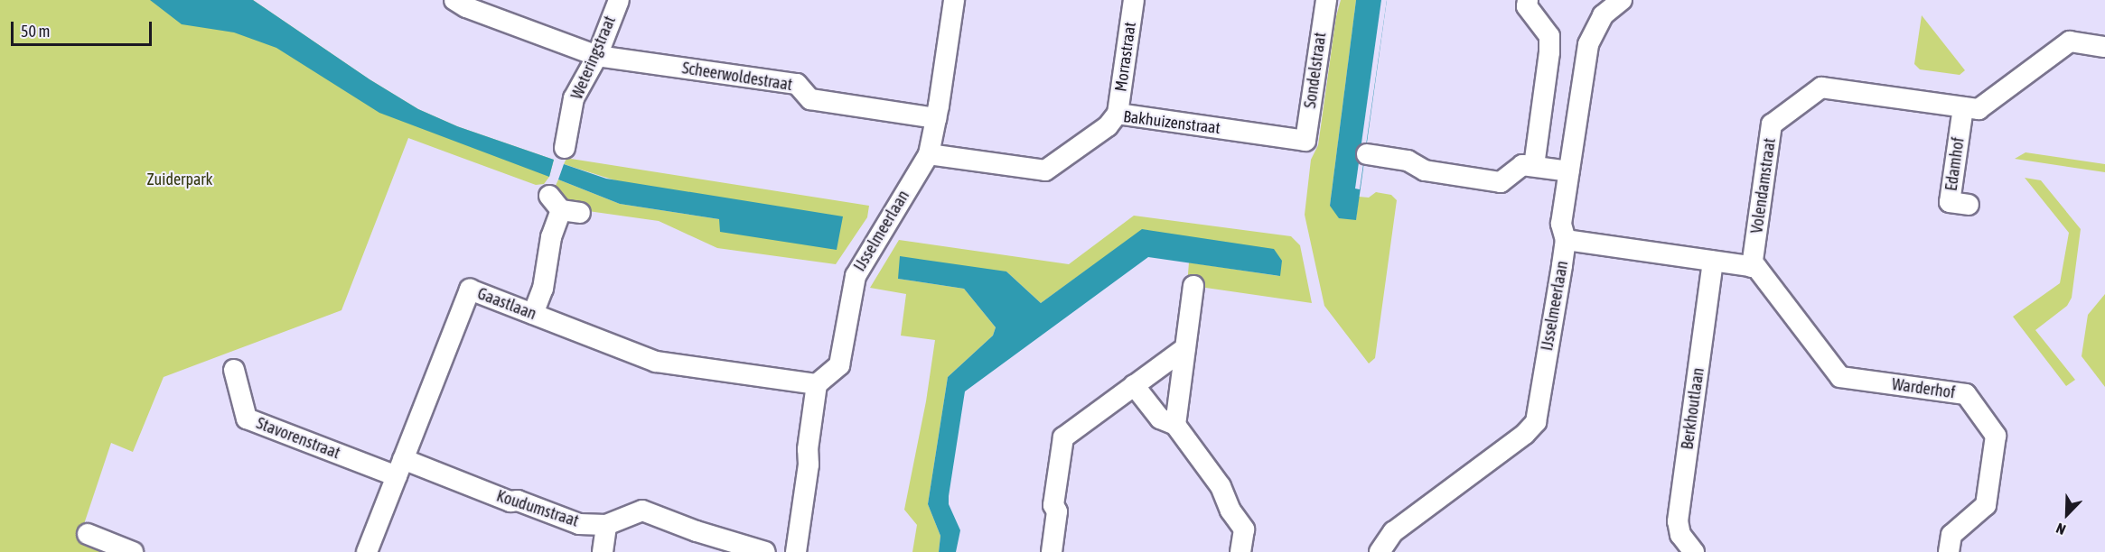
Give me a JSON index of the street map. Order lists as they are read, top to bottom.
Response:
{
  "streets": {
    "street": [
      "Morrastraat",
      "Weteringstraat",
      "Sondelstraat",
      "Scheerwoldestraat",
      "Bakhuizenstraat",
      "Edamhof",
      "Volendamstraat",
      "IJsselmeerlaan",
      "Gaastlaan",
      "Warderhof",
      "Berkhoutlaan",
      "Stavorenstraat",
      "Koudumstraat"
    ]
  },
  "crossings": [
    ["Morrastraat", "Bakhuizenstraat"],
    ["Weteringstraat", "Scheerwoldestraat"],
    ["Sondelstraat", "Bakhuizenstraat"],
    ["Scheerwoldestraat", "IJsselmeerlaan"],
    ["Bakhuizenstraat", "IJsselmeerlaan"],
    ["Edamhof", "Volendamstraat"],
    ["Volendamstraat", "Warderhof"],
    ["IJsselmeerlaan", "Gaastlaan"],
    ["Gaastlaan", "Stavorenstraat"],
    ["Gaastlaan", "Koudumstraat"],
    ["Stavorenstraat", "Koudumstraat"]
  ],
  "parks": ["Zuiderpark"],
  "scale_bar": "50 m",
  "north": "bottom left"
}
